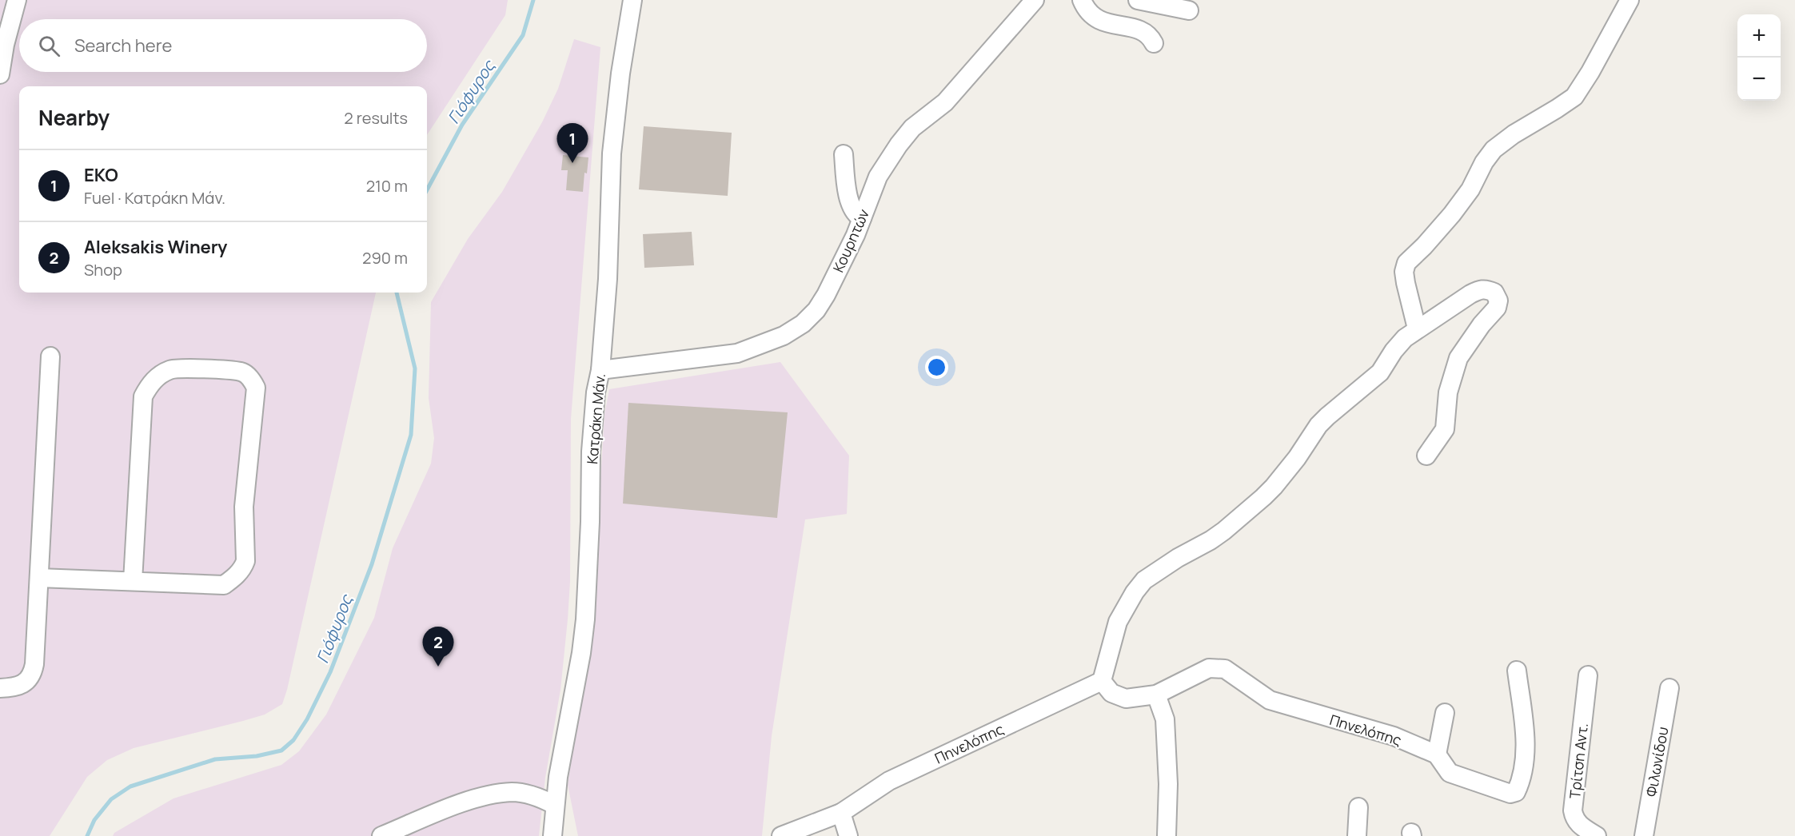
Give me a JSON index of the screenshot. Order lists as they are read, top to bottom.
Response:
{
  "streets": {
    "street": [
      "Κουρητών",
      "Κατράκη Μάν.",
      "Πηνελόπης",
      "Τρίτση Αντ.",
      "Φιλωνίδου"
    ]
  },
  "crossings": [
    ["Κουρητών", "Κατράκη Μάν."]
  ],
  "water": ["Γιόφυρος"],
  "page": {
    "map_buttons": ["+", "−"],
    "search": "Search here",
    "heading": ["Nearby", "2 results"],
    "pins": ["1", "2"],
    "list": [
      {
        "mark": "1",
        "name": "EKO",
        "note": "Fuel · Κατράκη Μάν.",
        "value": "210 m"
      },
      {
        "mark": "2",
        "name": "Aleksakis Winery",
        "note": "Shop",
        "value": "290 m"
      }
    ]
  }
}
